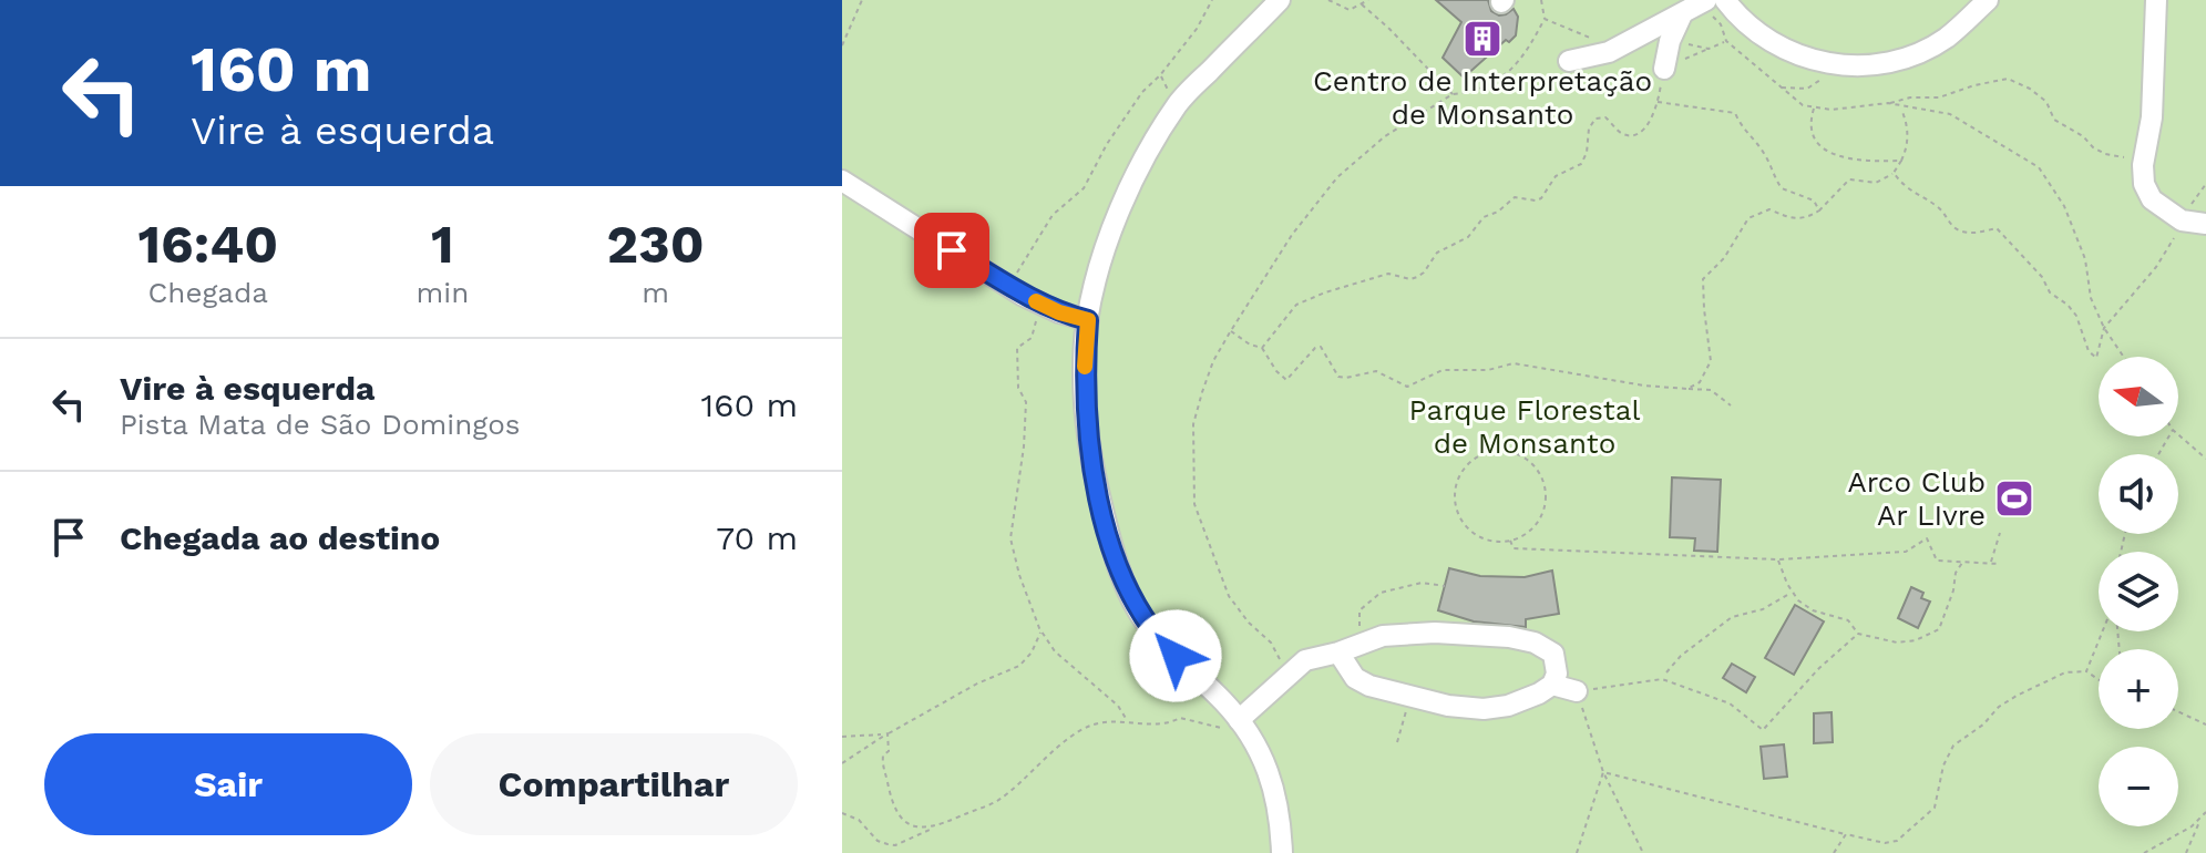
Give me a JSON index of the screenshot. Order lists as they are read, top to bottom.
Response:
{
  "parks": ["Parque Florestal de Monsanto"],
  "places": {
    "building": ["Centro de Interpretação de Monsanto"],
    "sports": ["Arco Club Ar LIvre"]
  },
  "north": "left",
  "page": {
    "turn": ["160 m", "Vire à esquerda"],
    "eta": [
      "16:40",
      "Chegada",
      "1",
      "min",
      "230",
      "m"
    ],
    "list": [
      {
        "name": "Vire à esquerda",
        "note": "Pista Mata de São Domingos",
        "value": "160 m"
      },
      {
        "name": "Chegada ao destino",
        "value": "70 m"
      }
    ],
    "map_buttons": ["+", "−"],
    "buttons": ["Sair", "Compartilhar"]
  }
}
